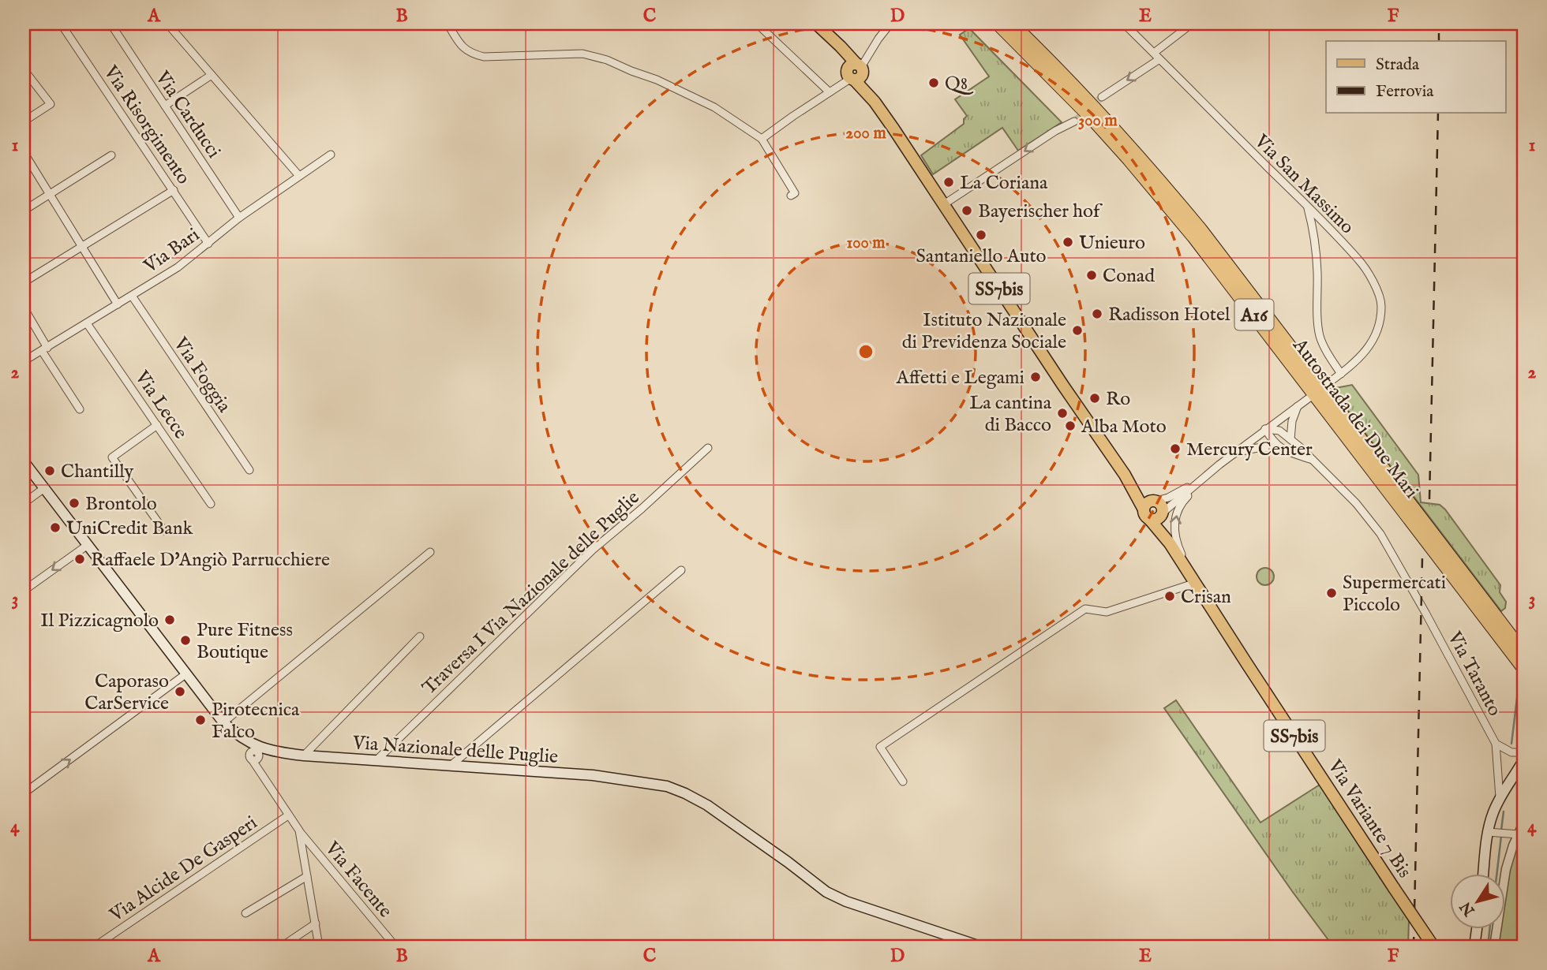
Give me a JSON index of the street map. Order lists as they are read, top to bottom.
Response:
{
  "streets": {
    "highway": ["A16", "Autostrada dei Due Mari"],
    "main road": ["SS7bis", "Via Nazionale delle Puglie", "Via Variante 7 Bis"],
    "street": [
      "Via Carducci",
      "Via Risorgimento",
      "Via San Massimo",
      "Via Bari",
      "Via Foggia",
      "Via Lecce",
      "Traversa I Via Nazionale delle Puglie",
      "Via Taranto",
      "Via Alcide De Gasperi",
      "Via Facente"
    ]
  },
  "crossings": [
    ["Via Carducci", "Via Bari"],
    ["Via Risorgimento", "Via Bari"],
    ["Via Bari", "Via Foggia"],
    ["Via Bari", "Via Lecce"],
    ["SS7bis", "Via Variante 7 Bis"],
    ["Traversa I Via Nazionale delle Puglie", "Via Nazionale delle Puglie"],
    ["Via Nazionale delle Puglie", "Via Facente"],
    ["Via Alcide De Gasperi", "Via Facente"]
  ],
  "places": [
    "Q8",
    "La Coriana",
    "Bayerischer hof",
    "Santaniello Auto",
    "Unieuro",
    "Conad",
    "Radisson Hotel",
    "Istituto Nazionale di Previdenza Sociale",
    "Affetti e Legami",
    "Ro",
    "La cantina di Bacco",
    "Alba Moto",
    "Mercury Center",
    "Chantilly",
    "Brontolo",
    "UniCredit Bank",
    "Raffaele D'Angiò Parrucchiere",
    "Supermercati Piccolo",
    "Crisan",
    "Il Pizzicagnolo",
    "Pure Fitness Boutique",
    "Caporaso CarService",
    "Pirotecnica Falco"
  ],
  "legend": ["Strada", "Ferrovia"],
  "north": "bottom left",
  "grid": {
    "columns": [
      "A",
      "B",
      "C",
      "D",
      "E",
      "F"
    ],
    "rows": [
      "1",
      "2",
      "3",
      "4"
    ]
  },
  "rings": ["300 m", "200 m", "100 m"]
}
